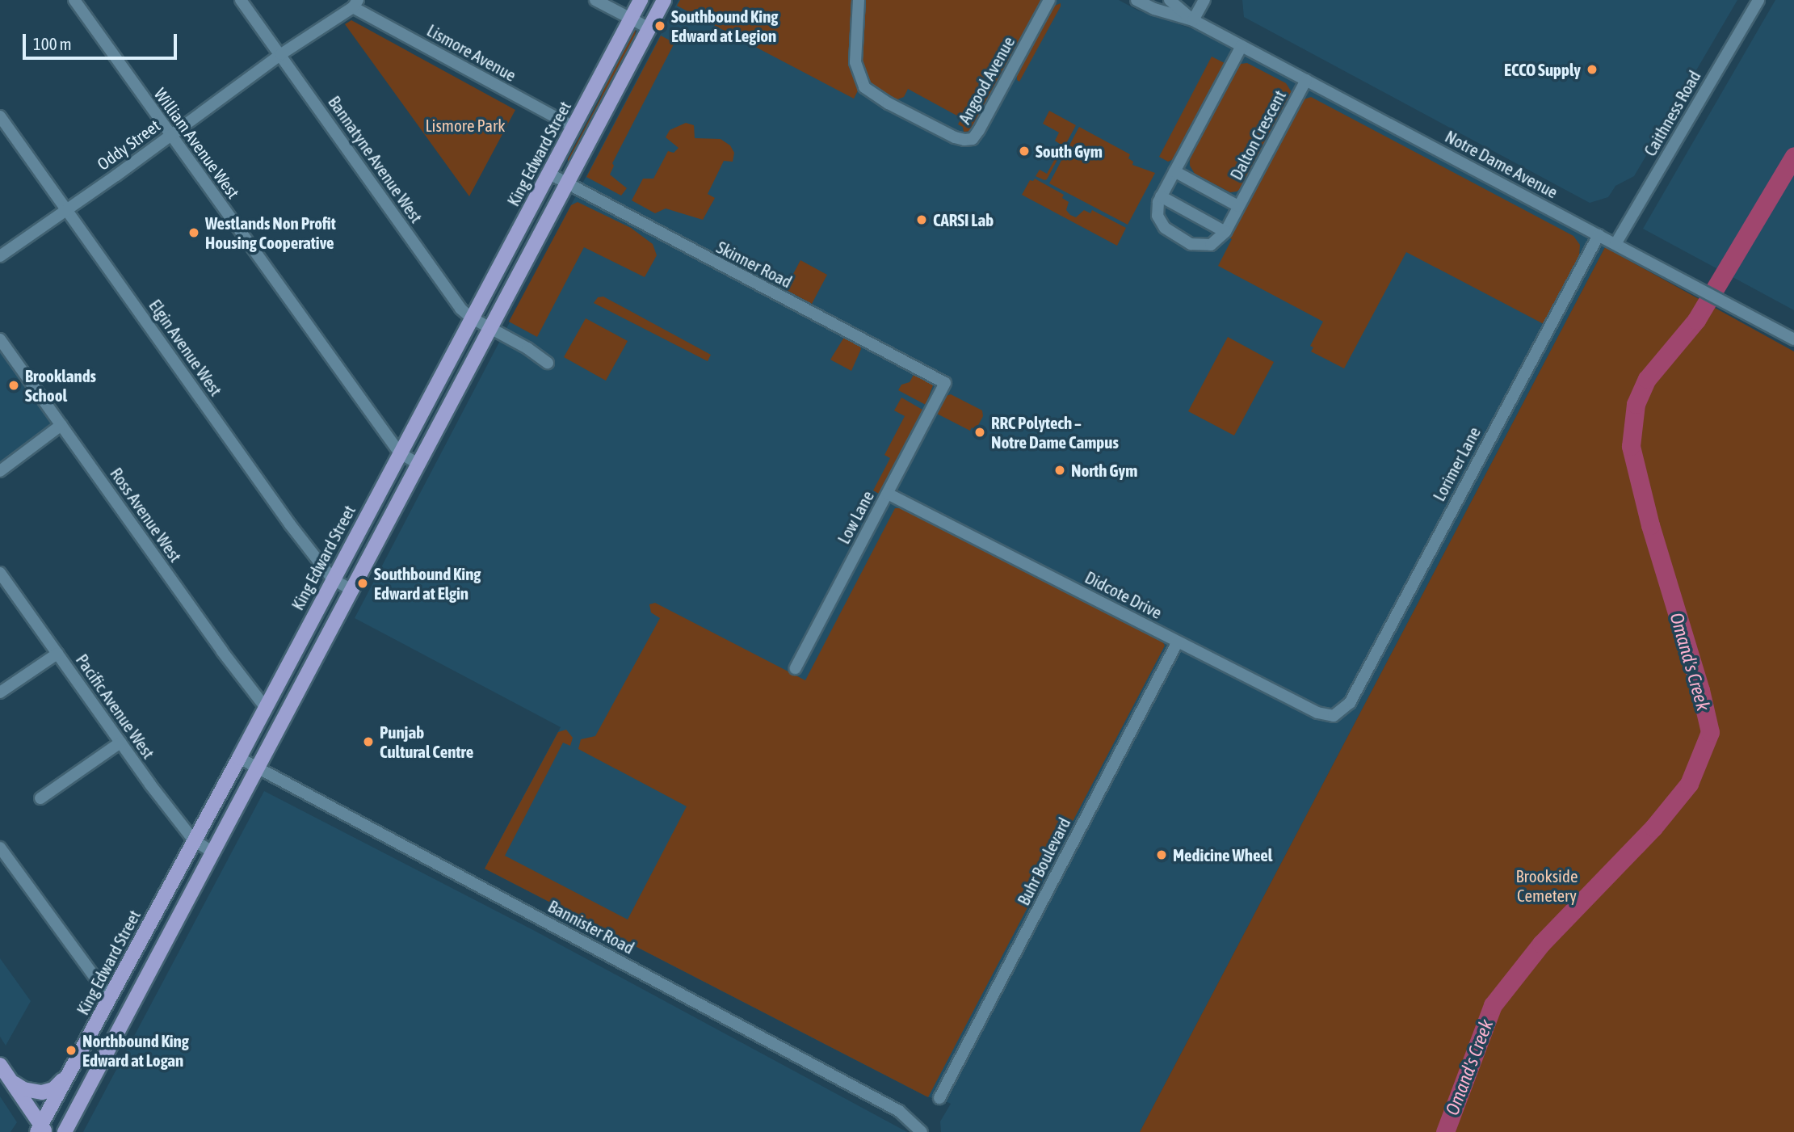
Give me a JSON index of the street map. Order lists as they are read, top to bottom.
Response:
{
  "streets": {
    "main road": ["King Edward Street"],
    "street": [
      "Lismore Avenue",
      "Angood Avenue",
      "Caithness Road",
      "Dalton Crescent",
      "William Avenue West",
      "Oddy Street",
      "Bannatyne Avenue West",
      "Notre Dame Avenue",
      "Skinner Road",
      "Elgin Avenue West",
      "Lorimer Lane",
      "Ross Avenue West",
      "Low Lane",
      "Didcote Drive",
      "Pacific Avenue West",
      "Buhr Boulevard",
      "Bannister Road"
    ]
  },
  "crossings": [
    ["Lismore Avenue", "Oddy Street"],
    ["Lismore Avenue", "King Edward Street"],
    ["Caithness Road", "Notre Dame Avenue"],
    ["Dalton Crescent", "Notre Dame Avenue"],
    ["William Avenue West", "Oddy Street"],
    ["William Avenue West", "King Edward Street"],
    ["Oddy Street", "Bannatyne Avenue West"],
    ["Oddy Street", "Elgin Avenue West"],
    ["King Edward Street", "Bannatyne Avenue West"],
    ["King Edward Street", "Skinner Road"],
    ["King Edward Street", "Elgin Avenue West"],
    ["King Edward Street", "Ross Avenue West"],
    ["King Edward Street", "Pacific Avenue West"],
    ["King Edward Street", "Bannister Road"],
    ["Notre Dame Avenue", "Lorimer Lane"],
    ["Skinner Road", "Low Lane"],
    ["Lorimer Lane", "Didcote Drive"],
    ["Low Lane", "Didcote Drive"],
    ["Didcote Drive", "Buhr Boulevard"]
  ],
  "water": ["Omand's Creek"],
  "parks": ["Lismore Park", "Brookside Cemetery"],
  "places": [
    "Southbound King Edward at Legion",
    "ECCO Supply",
    "South Gym",
    "CARSI Lab",
    "Westlands Non Profit Housing Cooperative",
    "Brooklands School",
    "RRC Polytech – Notre Dame Campus",
    "North Gym",
    "Southbound King Edward at Elgin",
    "Punjab Cultural Centre",
    "Medicine Wheel",
    "Northbound King Edward at Logan"
  ],
  "scale_bar": "100 m"
}
